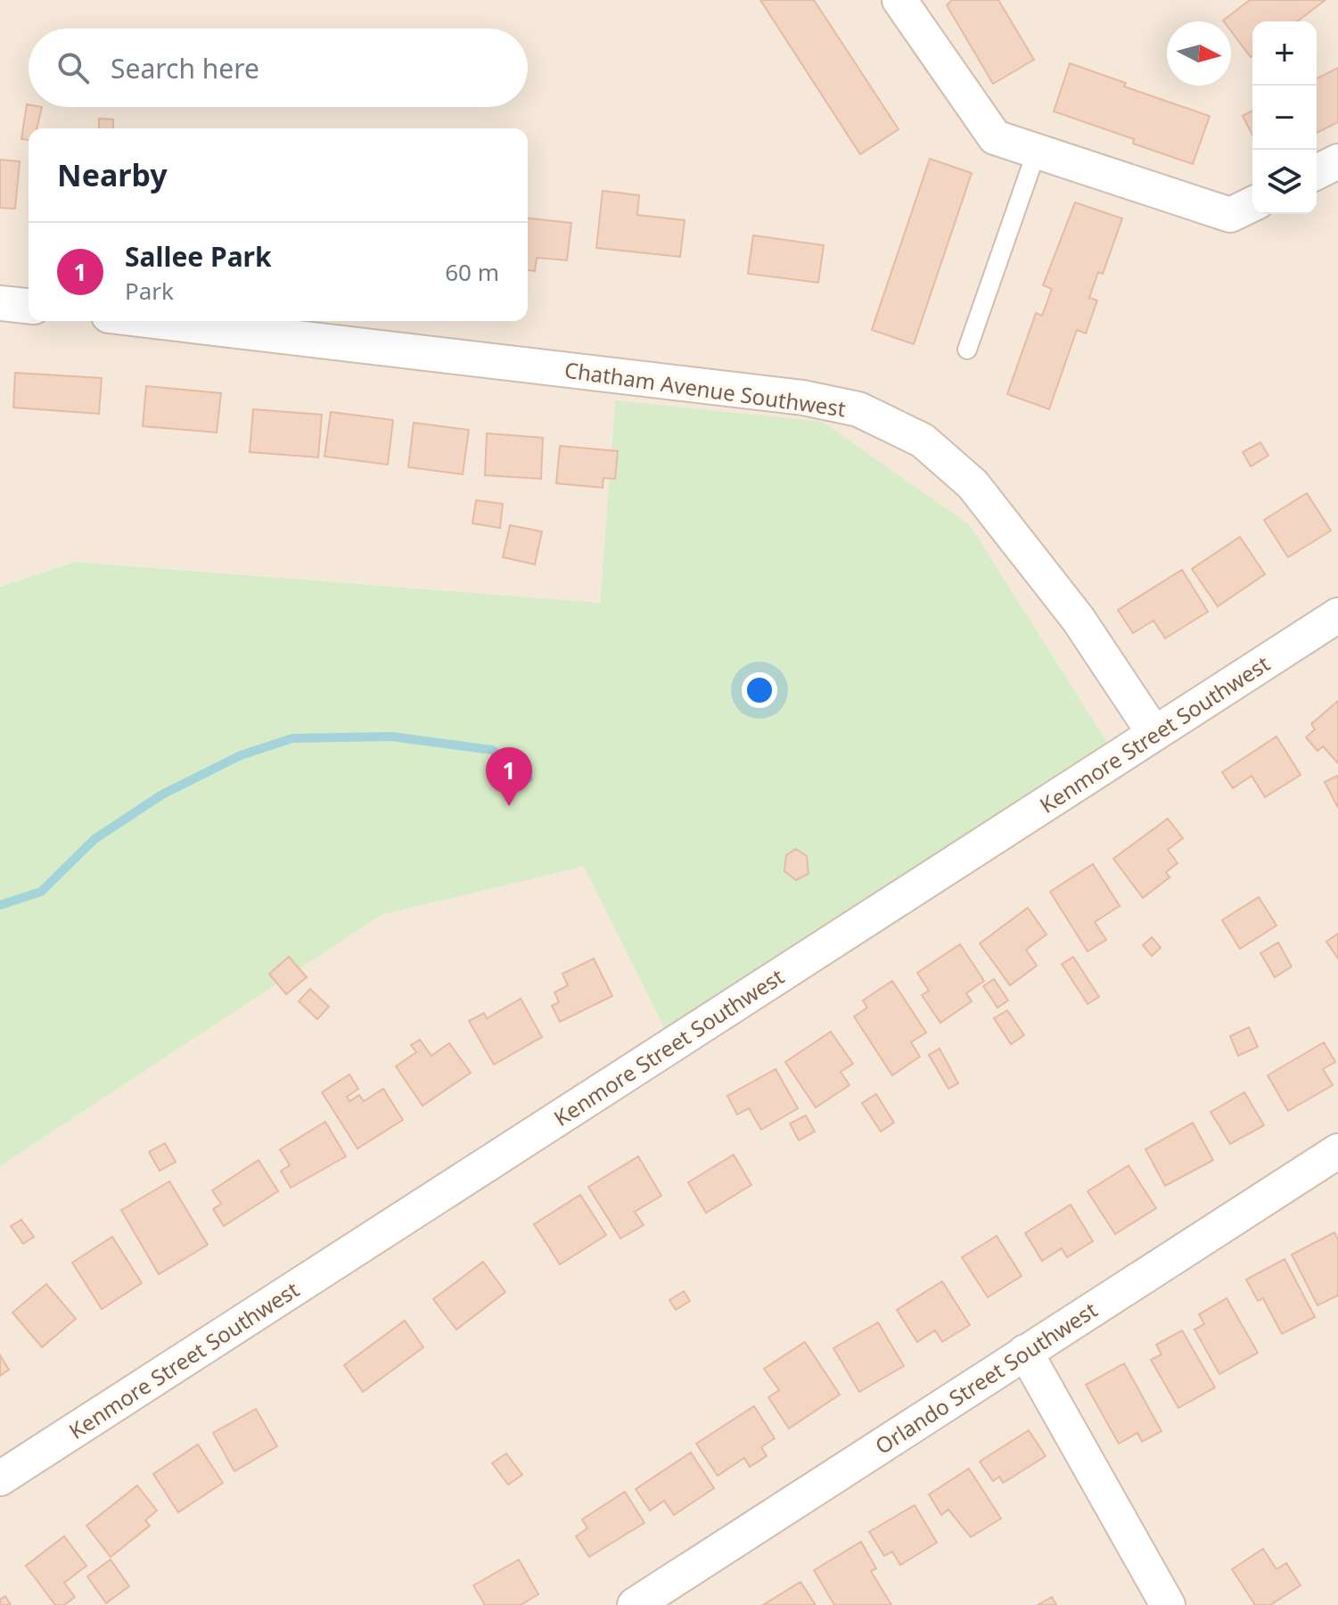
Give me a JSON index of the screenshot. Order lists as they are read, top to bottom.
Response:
{
  "streets": {
    "street": ["Chatham Avenue Southwest", "Kenmore Street Southwest", "Orlando Street Southwest"]
  },
  "crossings": [
    ["Chatham Avenue Southwest", "Kenmore Street Southwest"]
  ],
  "north": "right",
  "page": {
    "map_buttons": ["+", "−"],
    "search": "Search here",
    "heading": "Nearby",
    "list": [
      {
        "mark": "1",
        "name": "Sallee Park",
        "note": "Park",
        "value": "60 m"
      }
    ],
    "pins": "1"
  }
}
